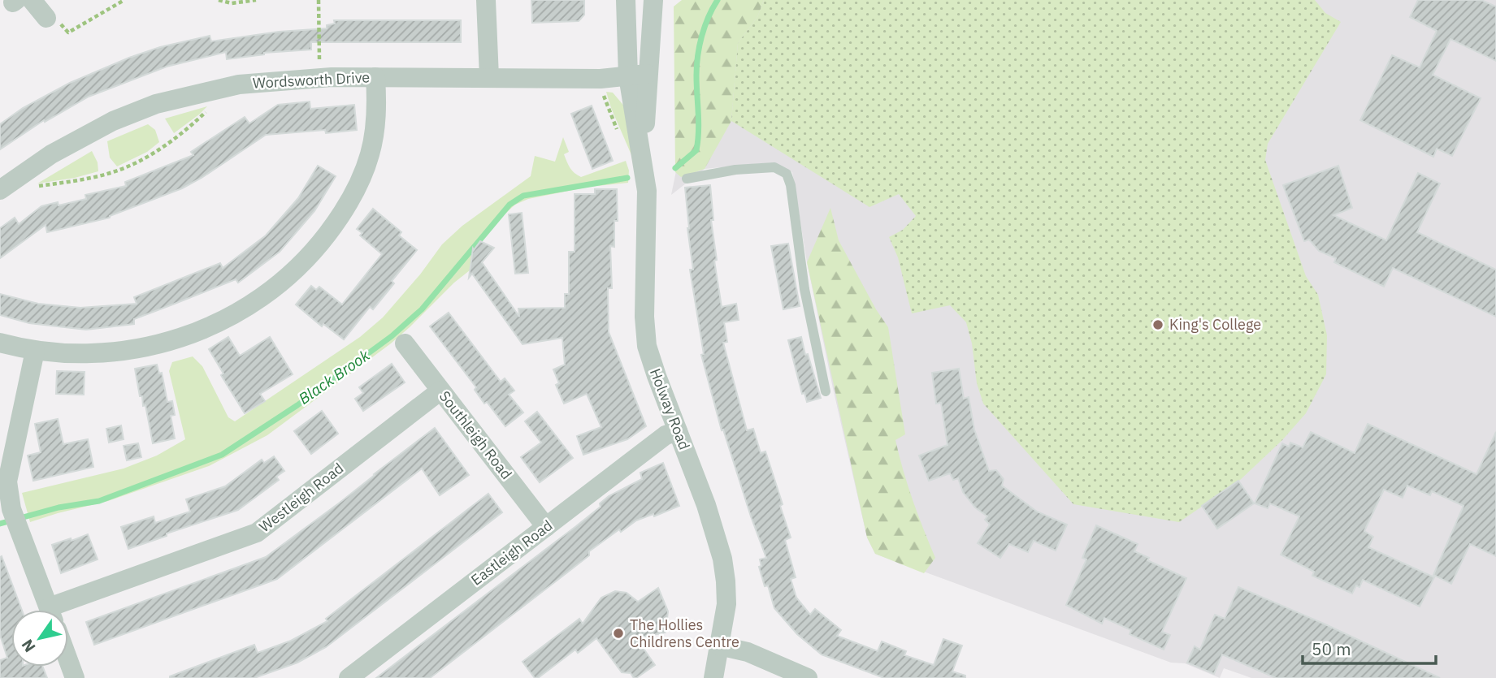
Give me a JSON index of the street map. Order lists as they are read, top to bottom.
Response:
{
  "streets": {
    "street": [
      "Wordsworth Drive",
      "Holway Road",
      "Southleigh Road",
      "Westleigh Road",
      "Eastleigh Road"
    ]
  },
  "crossings": [
    ["Wordsworth Drive", "Holway Road"],
    ["Holway Road", "Eastleigh Road"],
    ["Southleigh Road", "Westleigh Road"],
    ["Southleigh Road", "Eastleigh Road"]
  ],
  "water": ["Black Brook"],
  "places": ["King's College", "The Hollies Childrens Centre"],
  "scale_bar": "50 m",
  "north": "bottom left"
}
